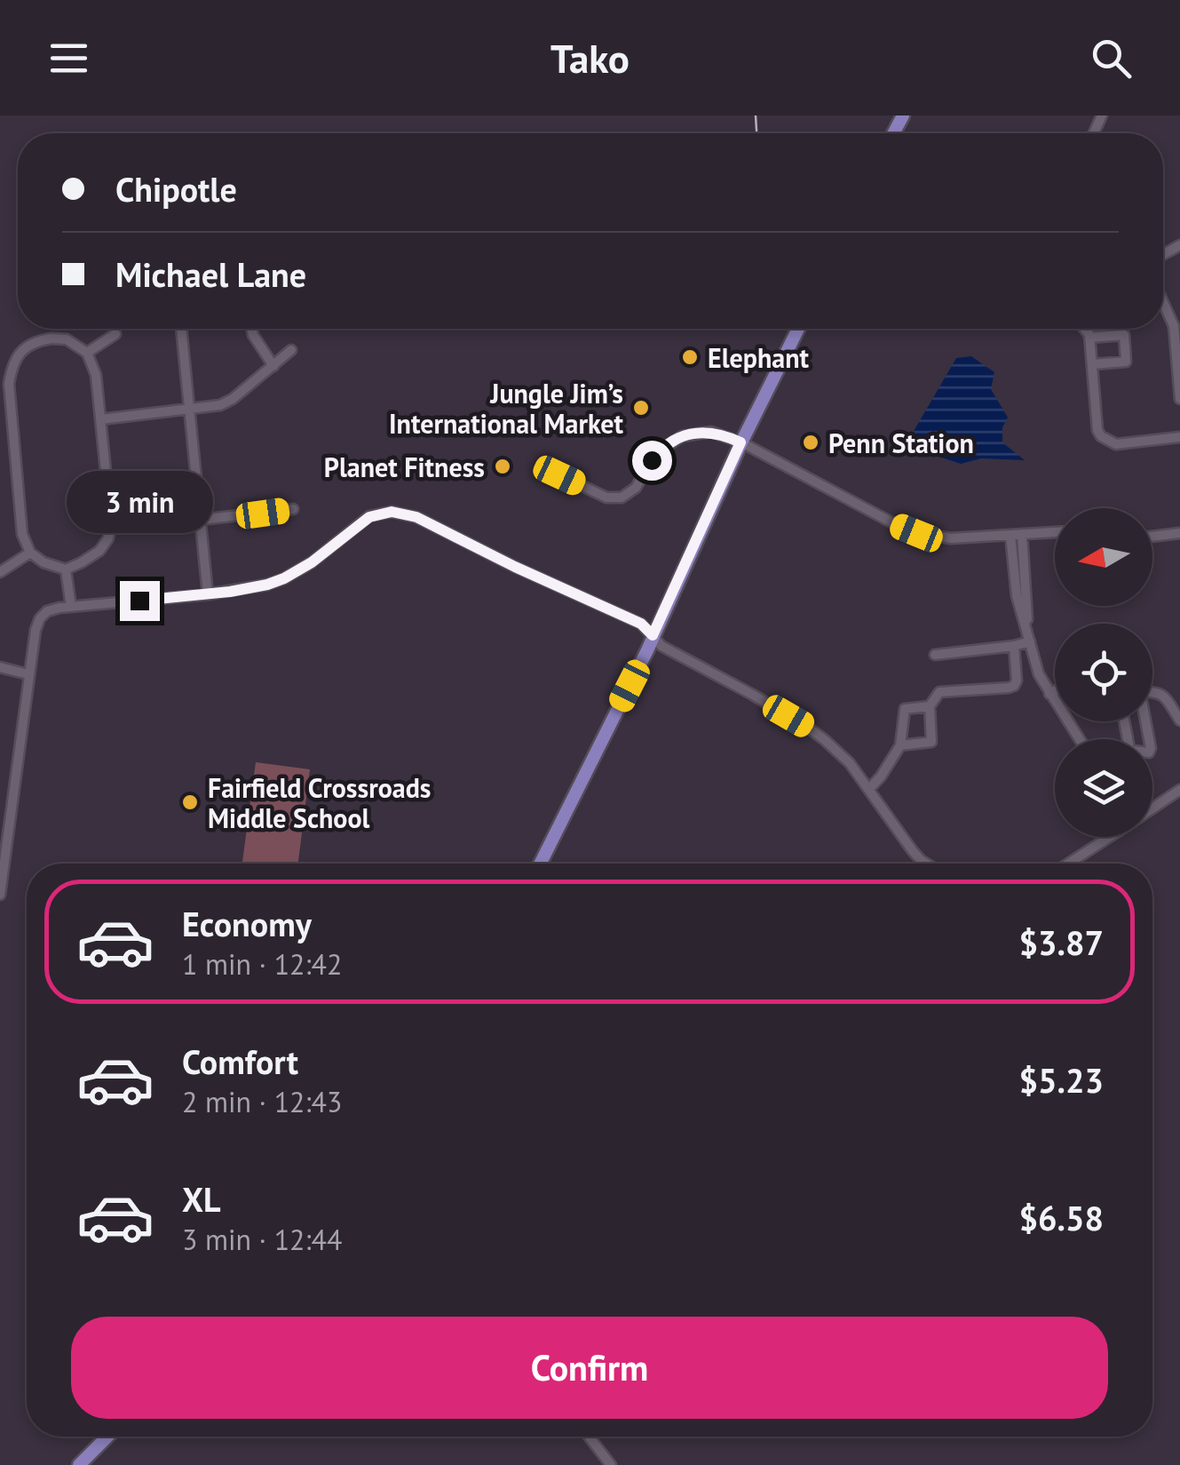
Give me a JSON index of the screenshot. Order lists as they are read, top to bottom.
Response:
{
  "places": [
    "Elephant",
    "Jungle Jim’s International Market",
    "Penn Station",
    "Planet Fitness",
    "Fairfield Crossroads Middle School"
  ],
  "north": "left",
  "page": {
    "header": "Tako",
    "banner": ["Chipotle", "Michael Lane"],
    "bubble": "3 min",
    "list": [
      {
        "name": "Economy",
        "note": "1 min · 12:42",
        "value": "$3.87"
      },
      {
        "name": "Comfort",
        "note": "2 min · 12:43",
        "value": "$5.23"
      },
      {
        "name": "XL",
        "note": "3 min · 12:44",
        "value": "$6.58"
      }
    ],
    "buttons": "Confirm"
  }
}
